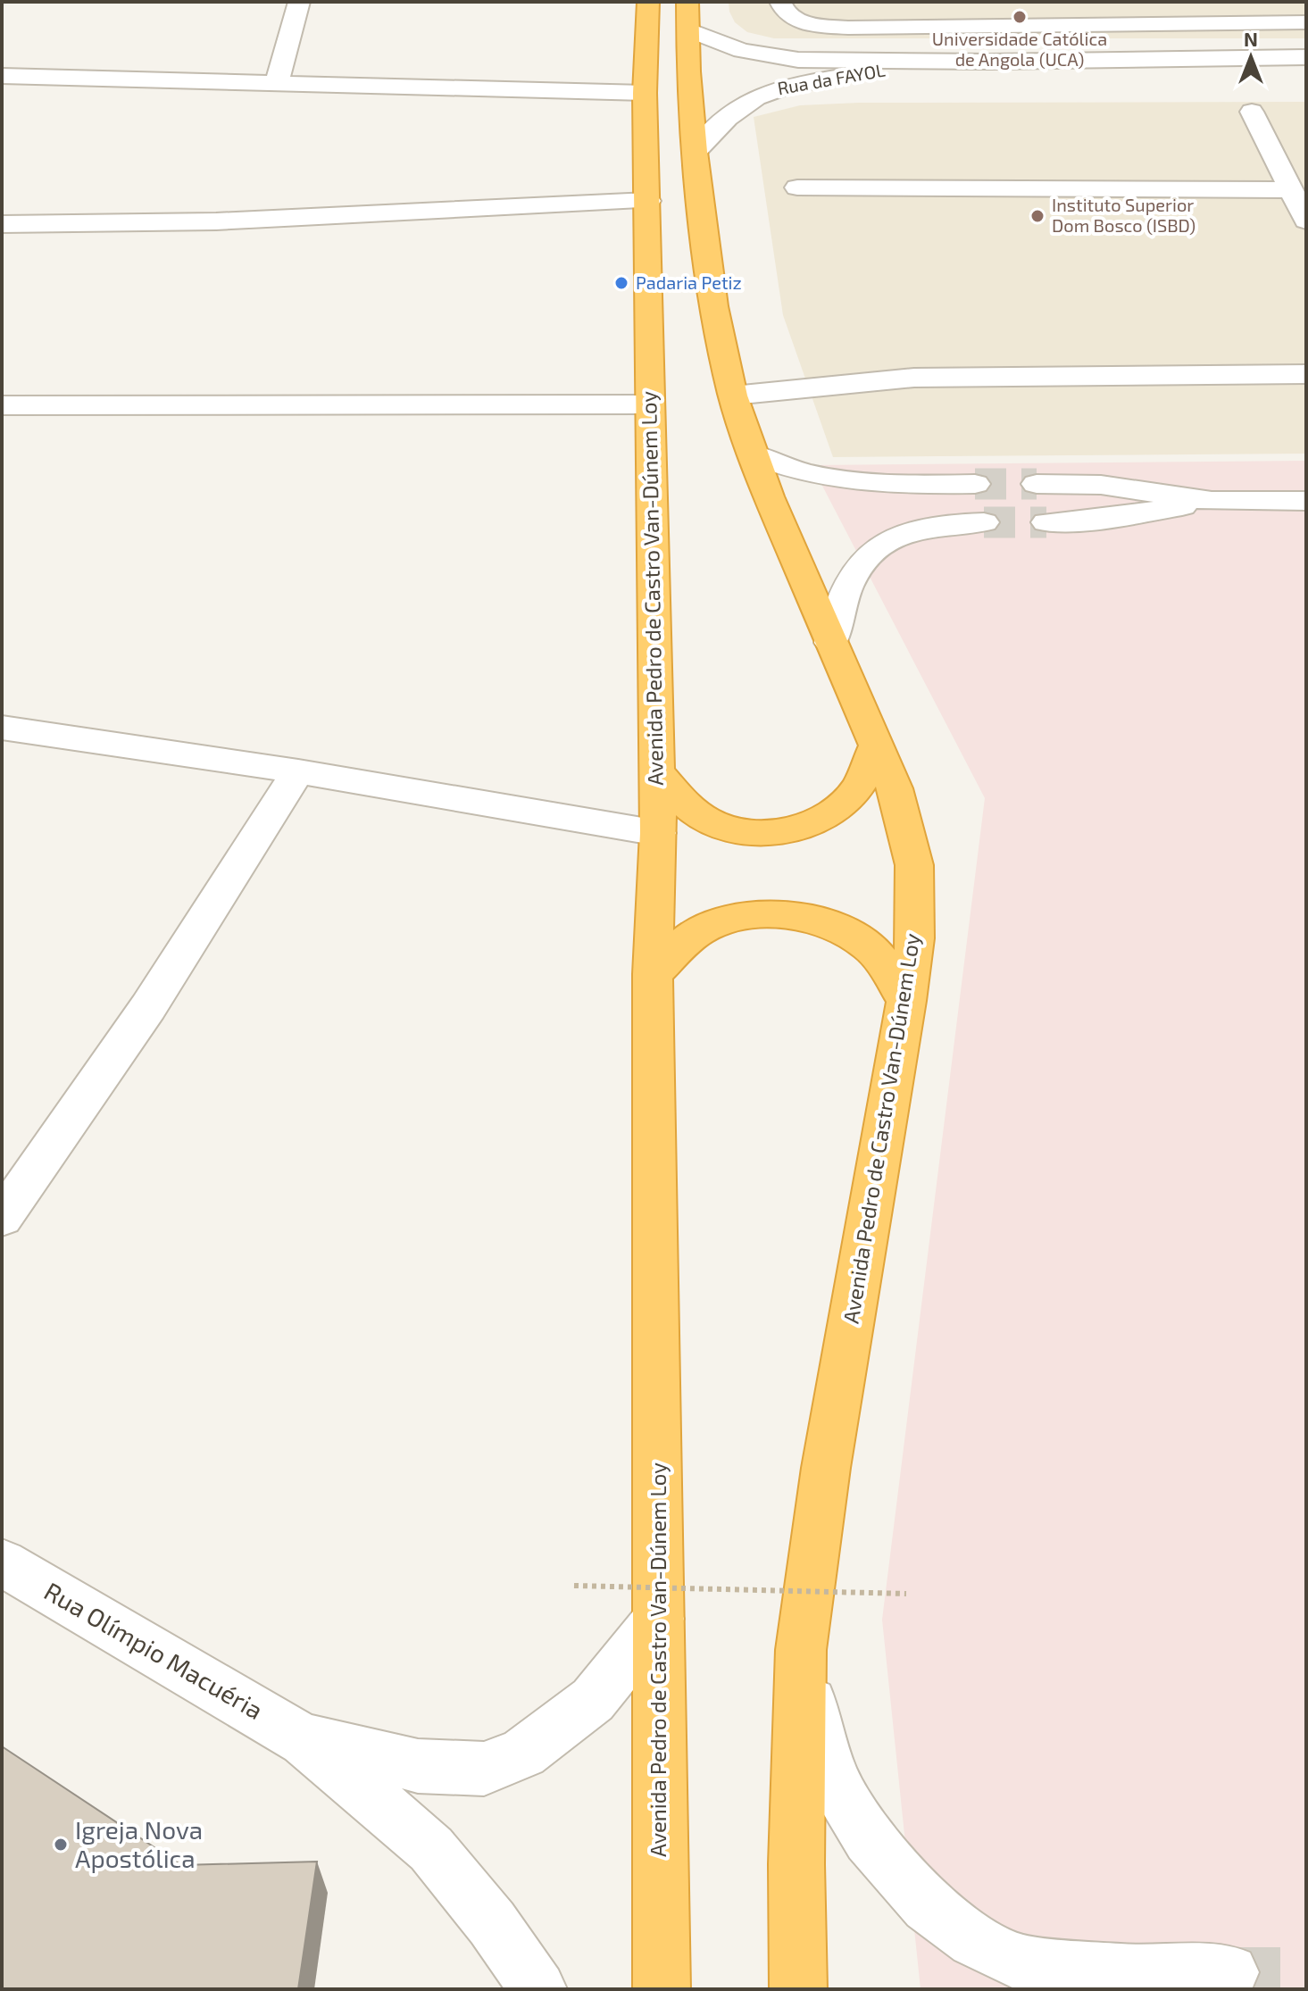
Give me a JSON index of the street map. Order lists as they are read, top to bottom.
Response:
{
  "streets": {
    "highway": ["Avenida Pedro de Castro Van-Dúnem Loy"],
    "street": ["Rua da FAYOL", "Rua Olímpio Macuéria"]
  },
  "crossings": [
    ["Rua da FAYOL", "Avenida Pedro de Castro Van-Dúnem Loy"],
    ["Avenida Pedro de Castro Van-Dúnem Loy", "Rua Olímpio Macuéria"]
  ],
  "places": [
    "Universidade Católica de Angola (UCA)",
    "Instituto Superior Dom Bosco (ISBD)",
    "Padaria Petiz",
    "Igreja Nova Apostólica"
  ],
  "north": "top"
}
